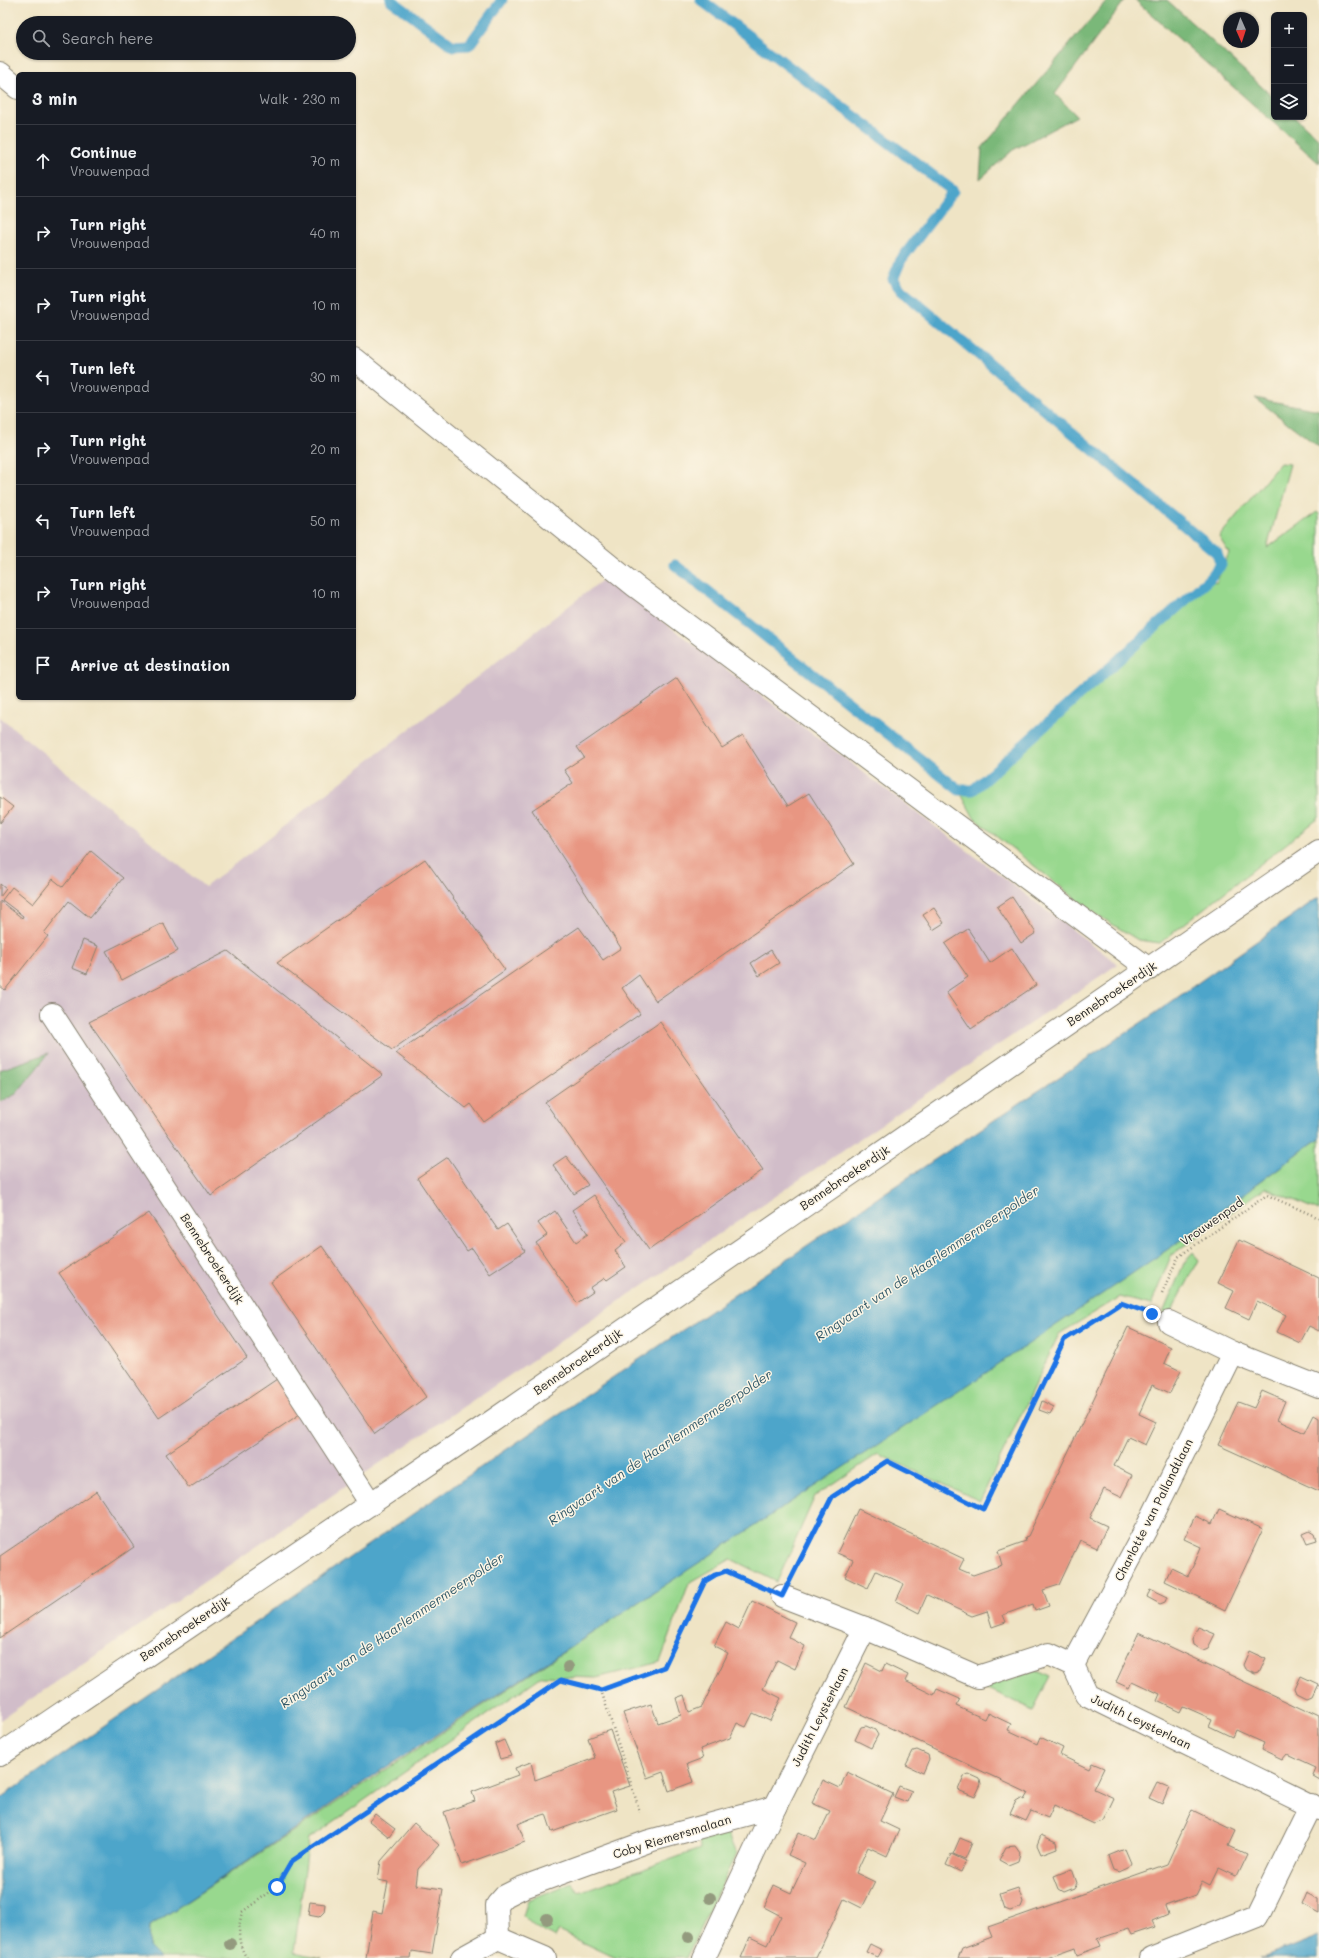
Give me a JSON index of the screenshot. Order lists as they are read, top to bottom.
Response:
{
  "streets": {
    "street": [
      "Bennebroekerdijk",
      "Charlotte van Pallandtlaan",
      "Judith Leysterlaan",
      "Coby Riemersmalaan"
    ],
    "path": ["Vrouwenpad"]
  },
  "crossings": [
    ["Charlotte van Pallandtlaan", "Judith Leysterlaan"],
    ["Judith Leysterlaan", "Coby Riemersmalaan"]
  ],
  "water": ["Ringvaart van de Haarlemmermeerpolder"],
  "north": "bottom",
  "page": {
    "map_buttons": ["+", "−"],
    "search": "Search here",
    "heading": ["3 min", "Walk · 230 m"],
    "list": [
      ["Continue", "Vrouwenpad", "70 m"],
      ["Turn right", "Vrouwenpad", "40 m"],
      ["Turn right", "Vrouwenpad", "10 m"],
      ["Turn left", "Vrouwenpad", "30 m"],
      ["Turn right", "Vrouwenpad", "20 m"],
      ["Turn left", "Vrouwenpad", "50 m"],
      ["Turn right", "Vrouwenpad", "10 m"],
      "Arrive at destination"
    ]
  }
}
